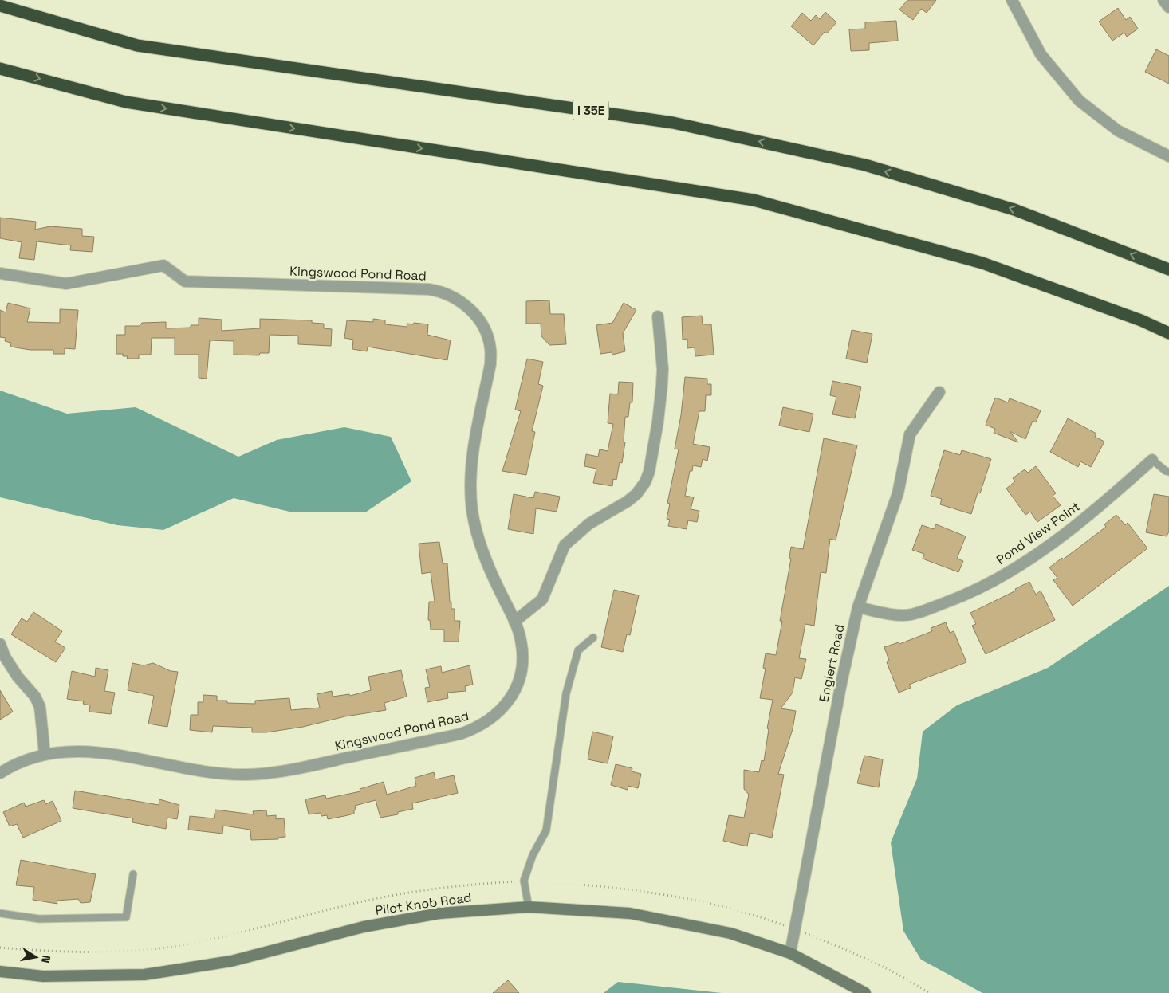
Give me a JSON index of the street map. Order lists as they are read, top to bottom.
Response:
{
  "streets": {
    "highway": ["I 35E"],
    "main road": ["Pilot Knob Road"],
    "street": ["Kingswood Pond Road", "Pond View Point", "Englert Road"]
  },
  "crossings": [
    ["Pond View Point", "Englert Road"],
    ["Englert Road", "Pilot Knob Road"]
  ],
  "north": "right"
}
